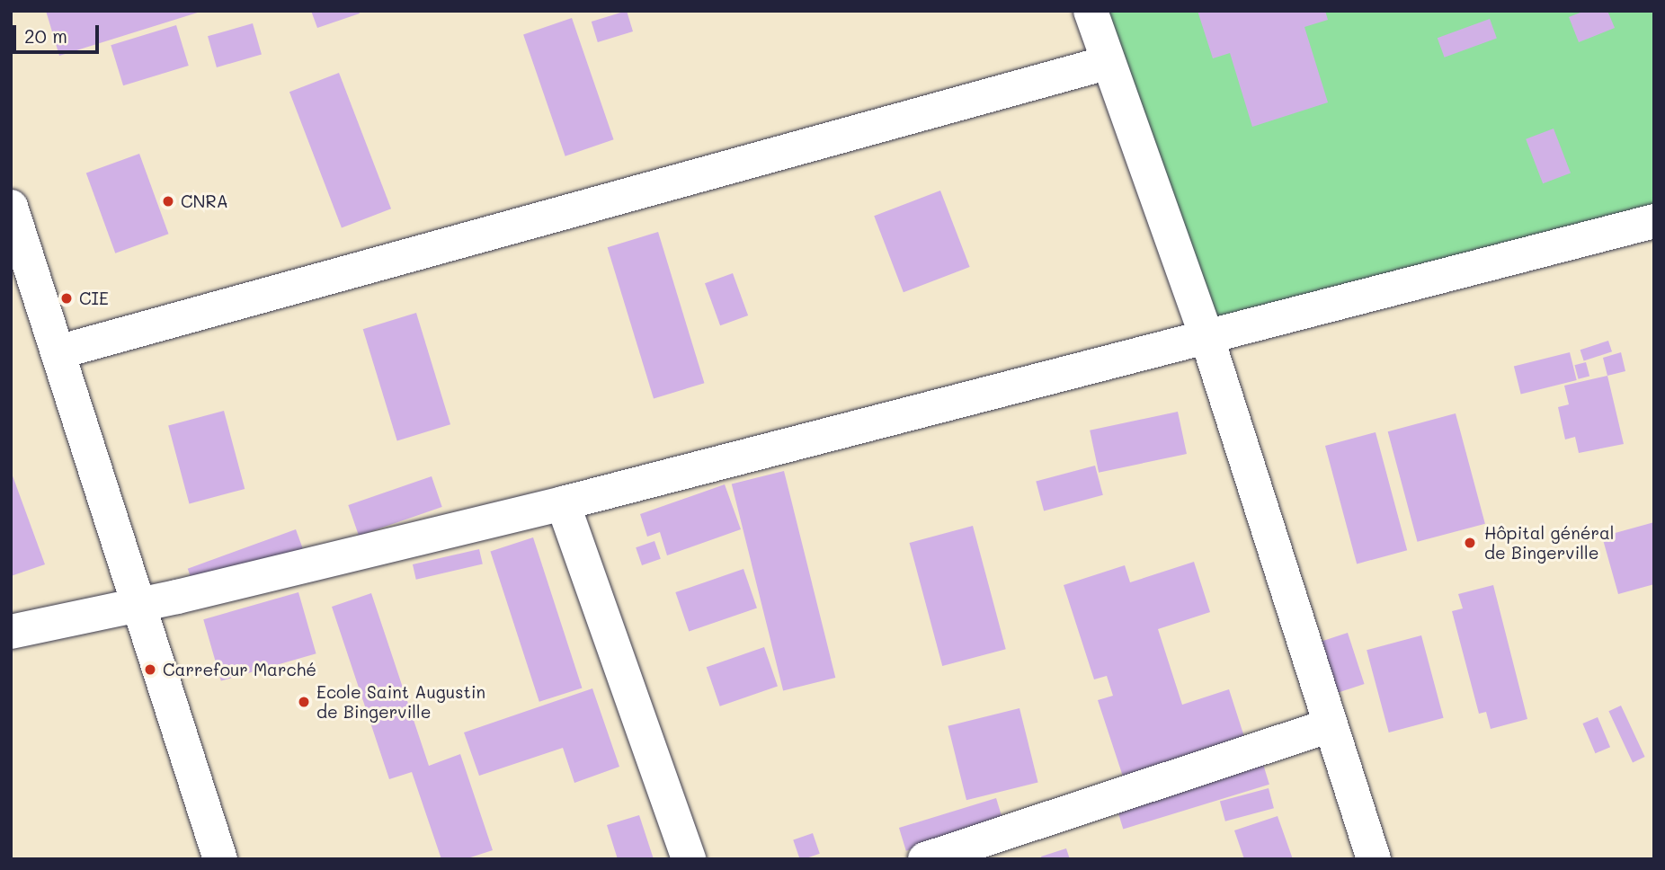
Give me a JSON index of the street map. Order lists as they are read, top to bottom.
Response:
{
  "places": [
    "CNRA",
    "CIE",
    "Hôpital général de Bingerville",
    "Carrefour Marché",
    "Ecole Saint Augustin de Bingerville"
  ],
  "scale_bar": "20 m"
}
